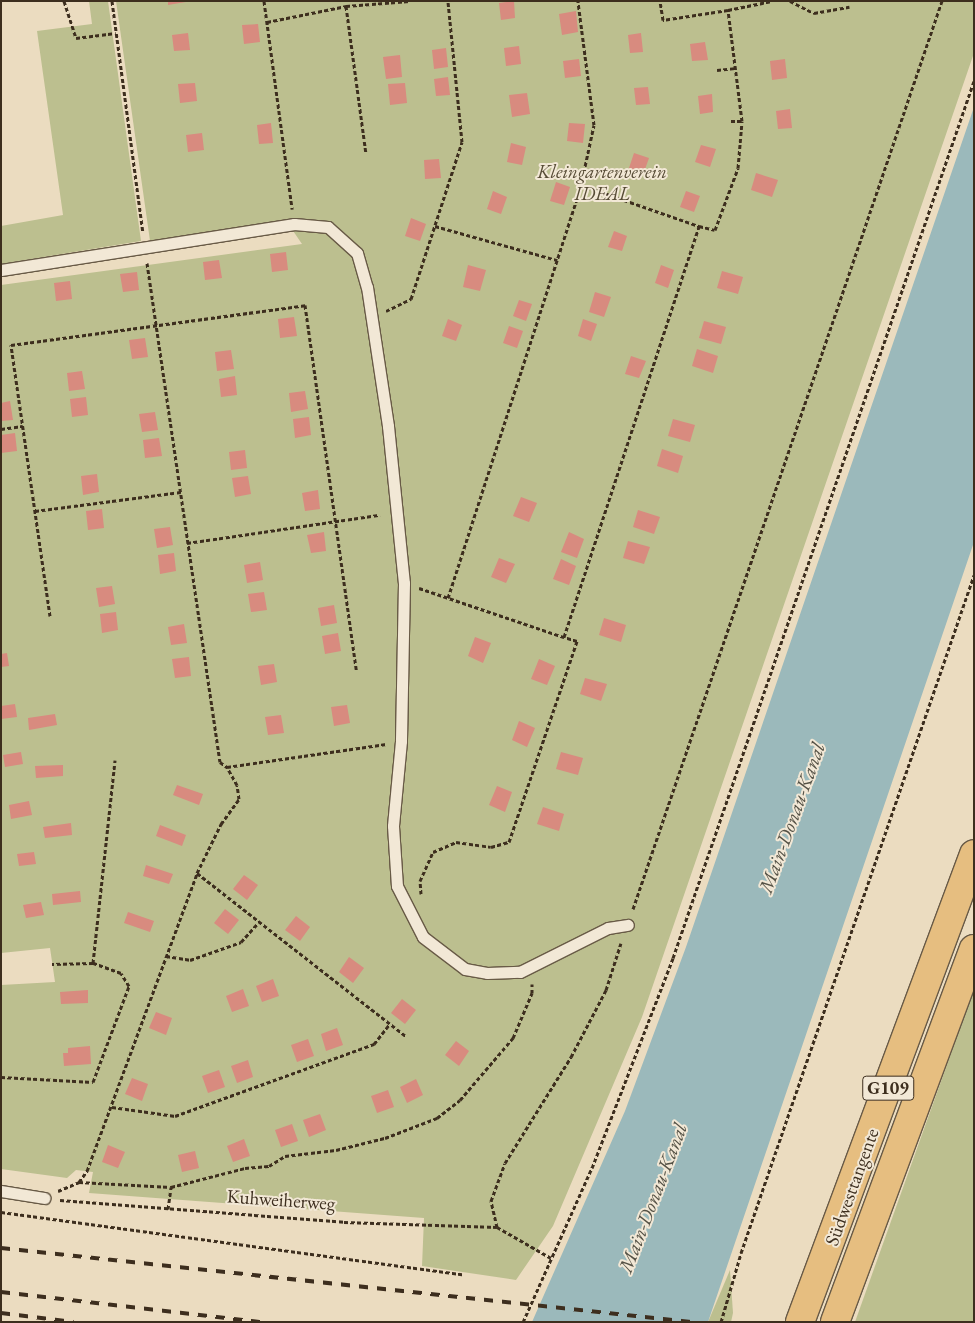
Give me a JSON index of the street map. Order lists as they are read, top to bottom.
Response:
{
  "streets": {
    "highway": ["G109", "Südwesttangente"],
    "path": ["Kuhweiherweg"]
  },
  "water": ["Main-Donau-Kanal"],
  "parks": ["Kleingartenverein IDEAL"]
}
